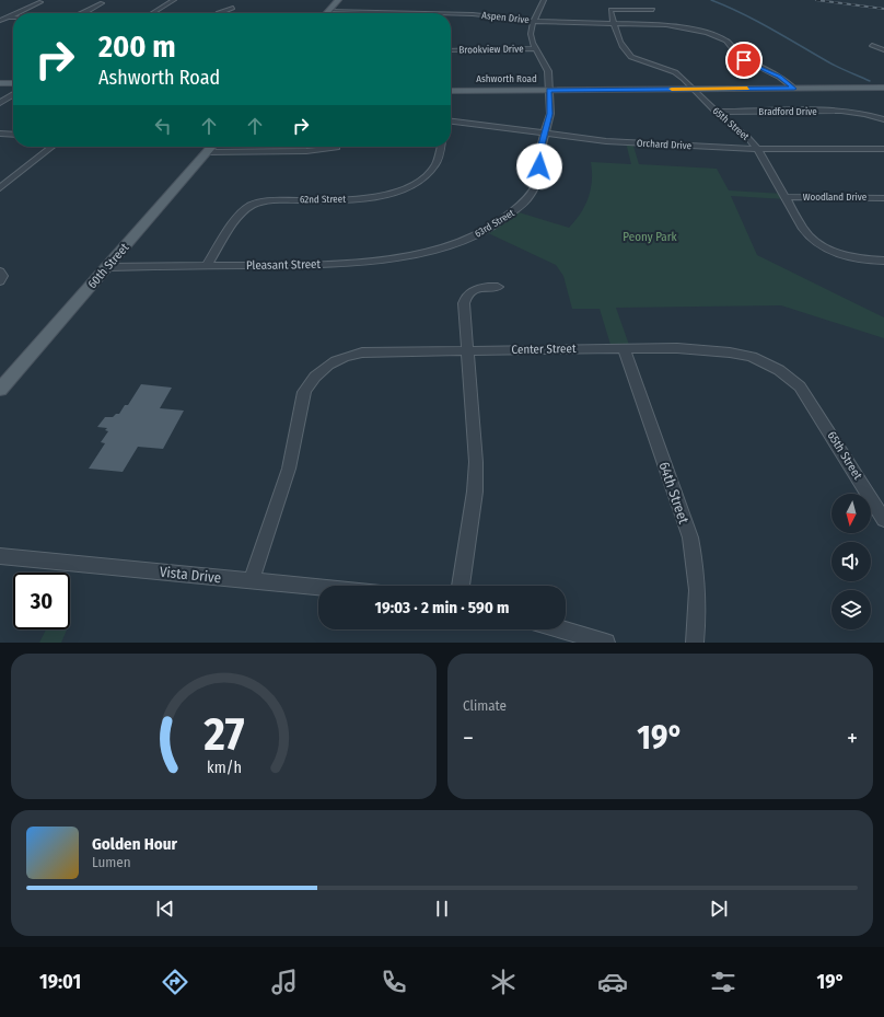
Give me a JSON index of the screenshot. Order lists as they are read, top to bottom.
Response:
{
  "streets": {
    "main road": ["Ashworth Road", "60th Street"],
    "street": [
      "Aspen Drive",
      "Brookview Drive",
      "Bradford Drive",
      "65th Street",
      "Orchard Drive",
      "Woodland Drive",
      "62nd Street",
      "63rd Street",
      "Pleasant Street",
      "Center Street",
      "64th Street",
      "Vista Drive"
    ]
  },
  "crossings": [
    ["Aspen Drive", "Ashworth Road"],
    ["Aspen Drive", "65th Street"],
    ["Aspen Drive", "63rd Street"],
    ["Brookview Drive", "63rd Street"],
    ["Ashworth Road", "65th Street"],
    ["Ashworth Road", "63rd Street"],
    ["Bradford Drive", "65th Street"],
    ["65th Street", "Orchard Drive"],
    ["65th Street", "Woodland Drive"],
    ["65th Street", "Center Street"],
    ["Orchard Drive", "63rd Street"],
    ["62nd Street", "Pleasant Street"],
    ["63rd Street", "Pleasant Street"],
    ["Pleasant Street", "60th Street"],
    ["Center Street", "64th Street"],
    ["Center Street", "Vista Drive"]
  ],
  "parks": ["Peony Park"],
  "north": "bottom",
  "page": {
    "turn": ["200 m", "Ashworth Road"],
    "limit": "30",
    "trip": "19:03 · 2 min · 590 m",
    "tile": "Climate",
    "heat": ["−", "19°", "+"],
    "song": ["Golden Hour", "Lumen"],
    "tabs": ["19:01", "19°"],
    "gauge": ["27", "km/h"]
  }
}
